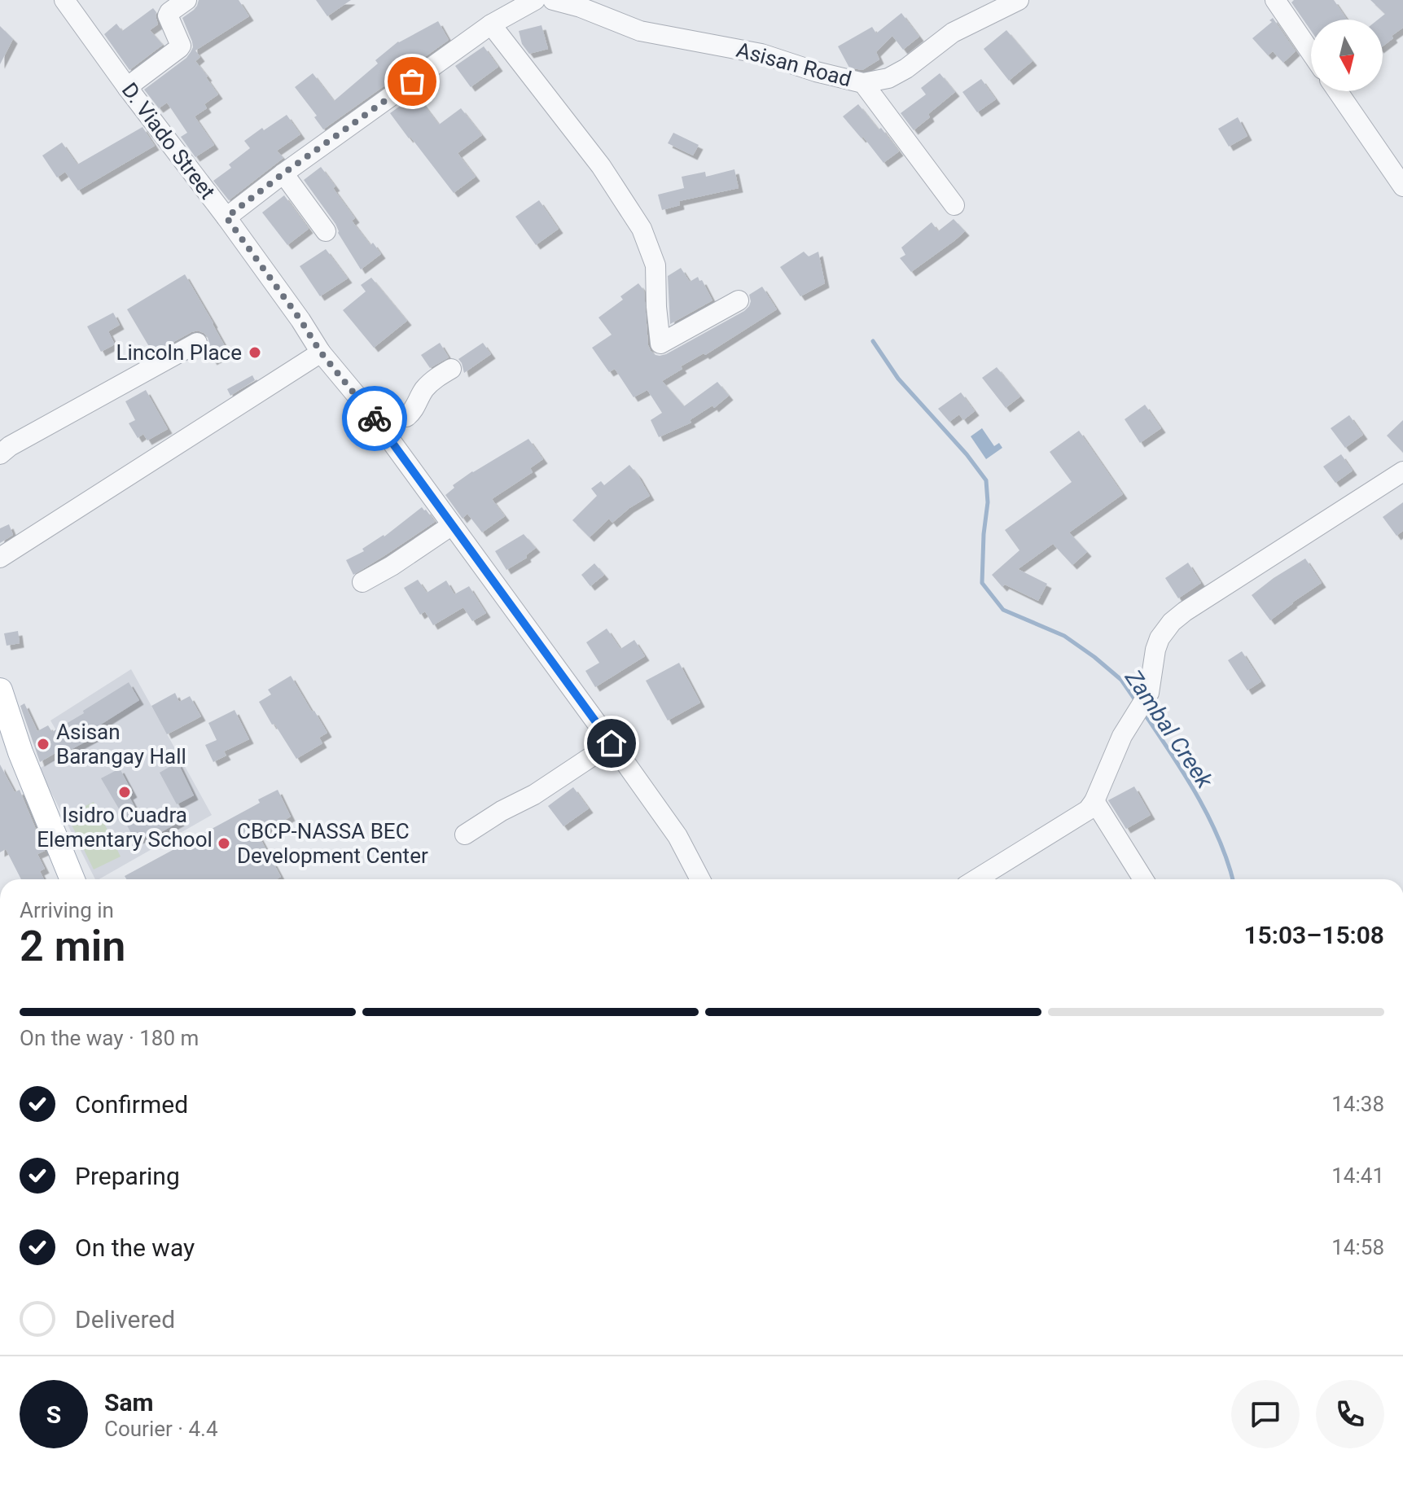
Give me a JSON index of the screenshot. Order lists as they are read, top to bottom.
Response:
{
  "streets": {
    "street": ["Asisan Road", "D. Viado Street"]
  },
  "water": ["Zambal Creek"],
  "places": [
    "Lincoln Place",
    "Asisan Barangay Hall",
    "Isidro Cuadra Elementary School",
    "CBCP-NASSA BEC Development Center"
  ],
  "north": "bottom",
  "page": {
    "heading": ["2 min", "Arriving in", "15:03–15:08"],
    "panel": ["Sam", "Courier · 4.4"],
    "bar": "On the way · 180 m",
    "list": [
      ["Confirmed", "14:38"],
      ["Preparing", "14:41"],
      ["On the way", "14:58"],
      "Delivered"
    ],
    "round": "S"
  }
}
